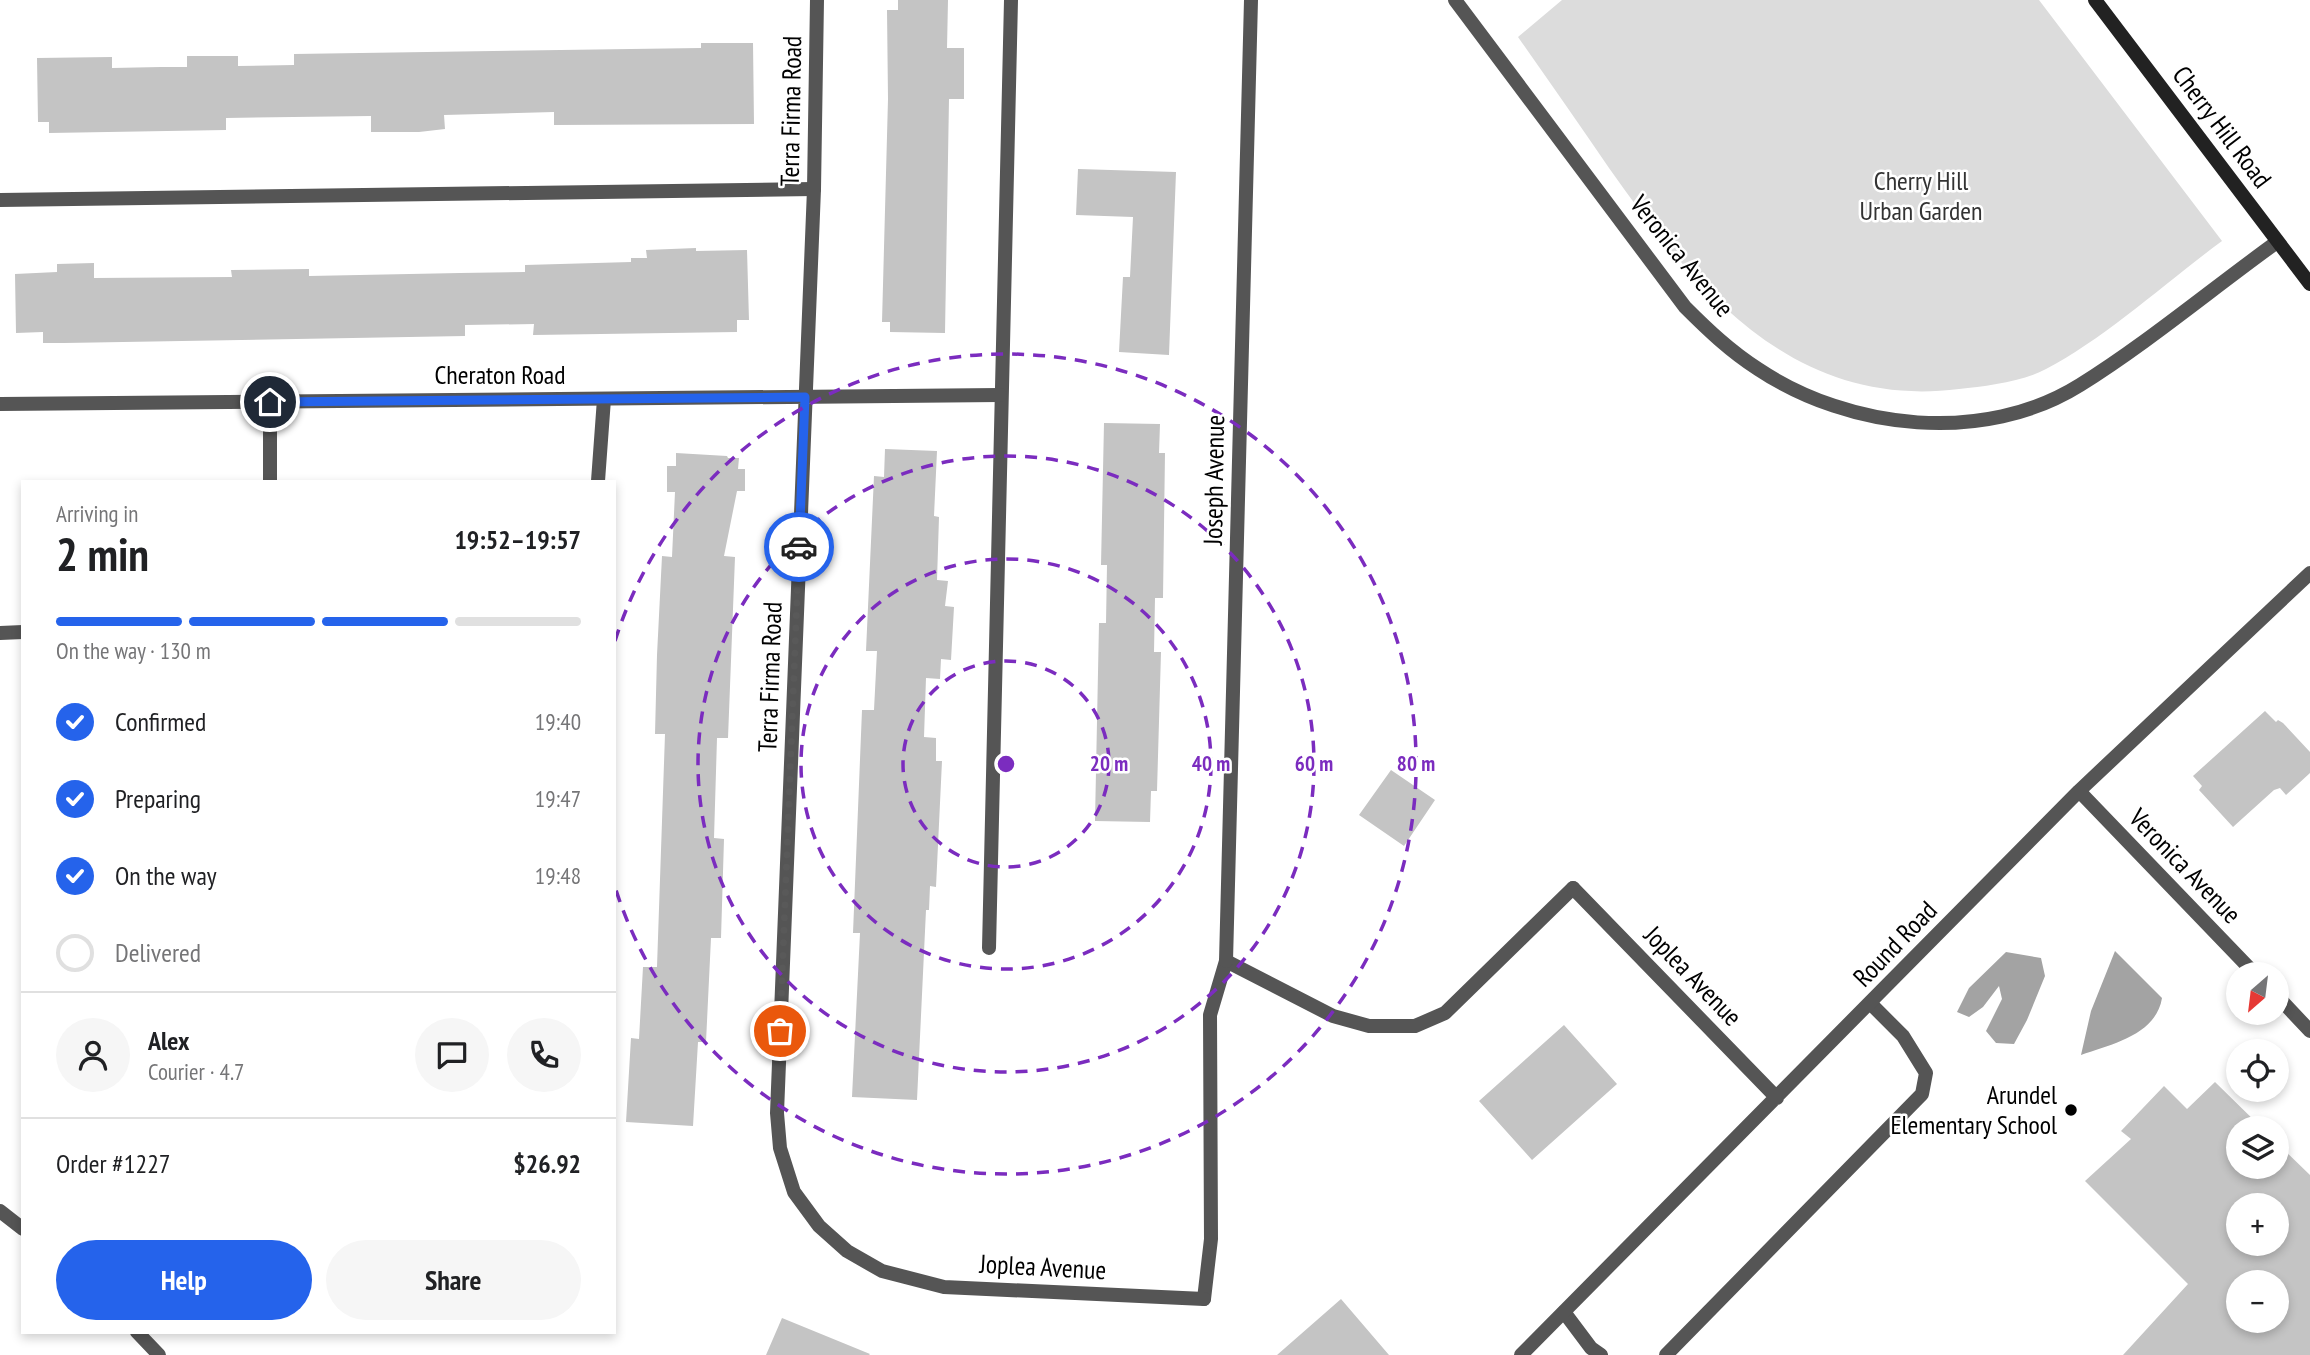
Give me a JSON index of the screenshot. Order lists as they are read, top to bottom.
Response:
{
  "streets": {
    "street": [
      "Terra Firma Road",
      "Cherry Hill Road",
      "Veronica Avenue",
      "Cheraton Road",
      "Joseph Avenue",
      "Round Road",
      "Joplea Avenue"
    ]
  },
  "crossings": [
    ["Terra Firma Road", "Cheraton Road"],
    ["Terra Firma Road", "Joplea Avenue"],
    ["Cherry Hill Road", "Veronica Avenue"],
    ["Veronica Avenue", "Round Road"],
    ["Joseph Avenue", "Joplea Avenue"],
    ["Round Road", "Joplea Avenue"]
  ],
  "parks": ["Cherry Hill Urban Garden"],
  "places": ["Arundel Elementary School"],
  "north": "bottom left",
  "page": {
    "heading": ["2 min", "Arriving in", "19:52–19:57"],
    "panel": [
      "Alex",
      "Courier · 4.7",
      "Order #1227",
      "$26.92"
    ],
    "bar": "On the way · 130 m",
    "list": [
      ["Confirmed", "19:40"],
      ["Preparing", "19:47"],
      ["On the way", "19:48"],
      "Delivered"
    ],
    "map_buttons": ["+", "−"],
    "buttons": ["Help", "Share"]
  },
  "rings": [
    "20 m",
    "40 m",
    "60 m",
    "80 m"
  ]
}
